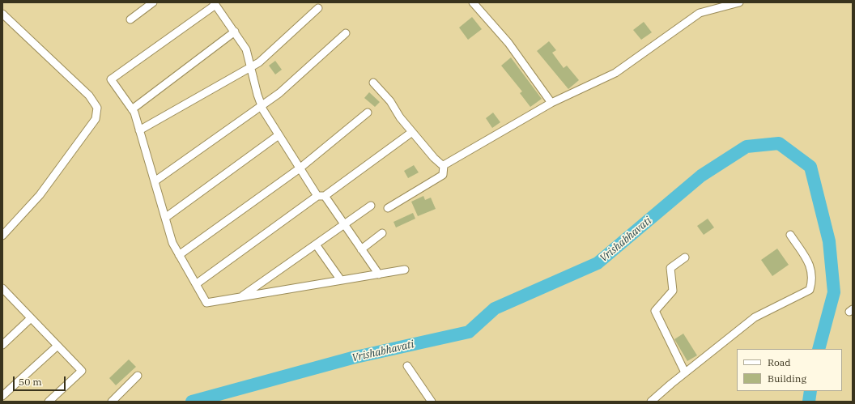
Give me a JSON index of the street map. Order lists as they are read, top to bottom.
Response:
{
  "water": ["Vrishabhavati"],
  "legend": ["Road", "Building"],
  "scale_bar": "50 m"
}
